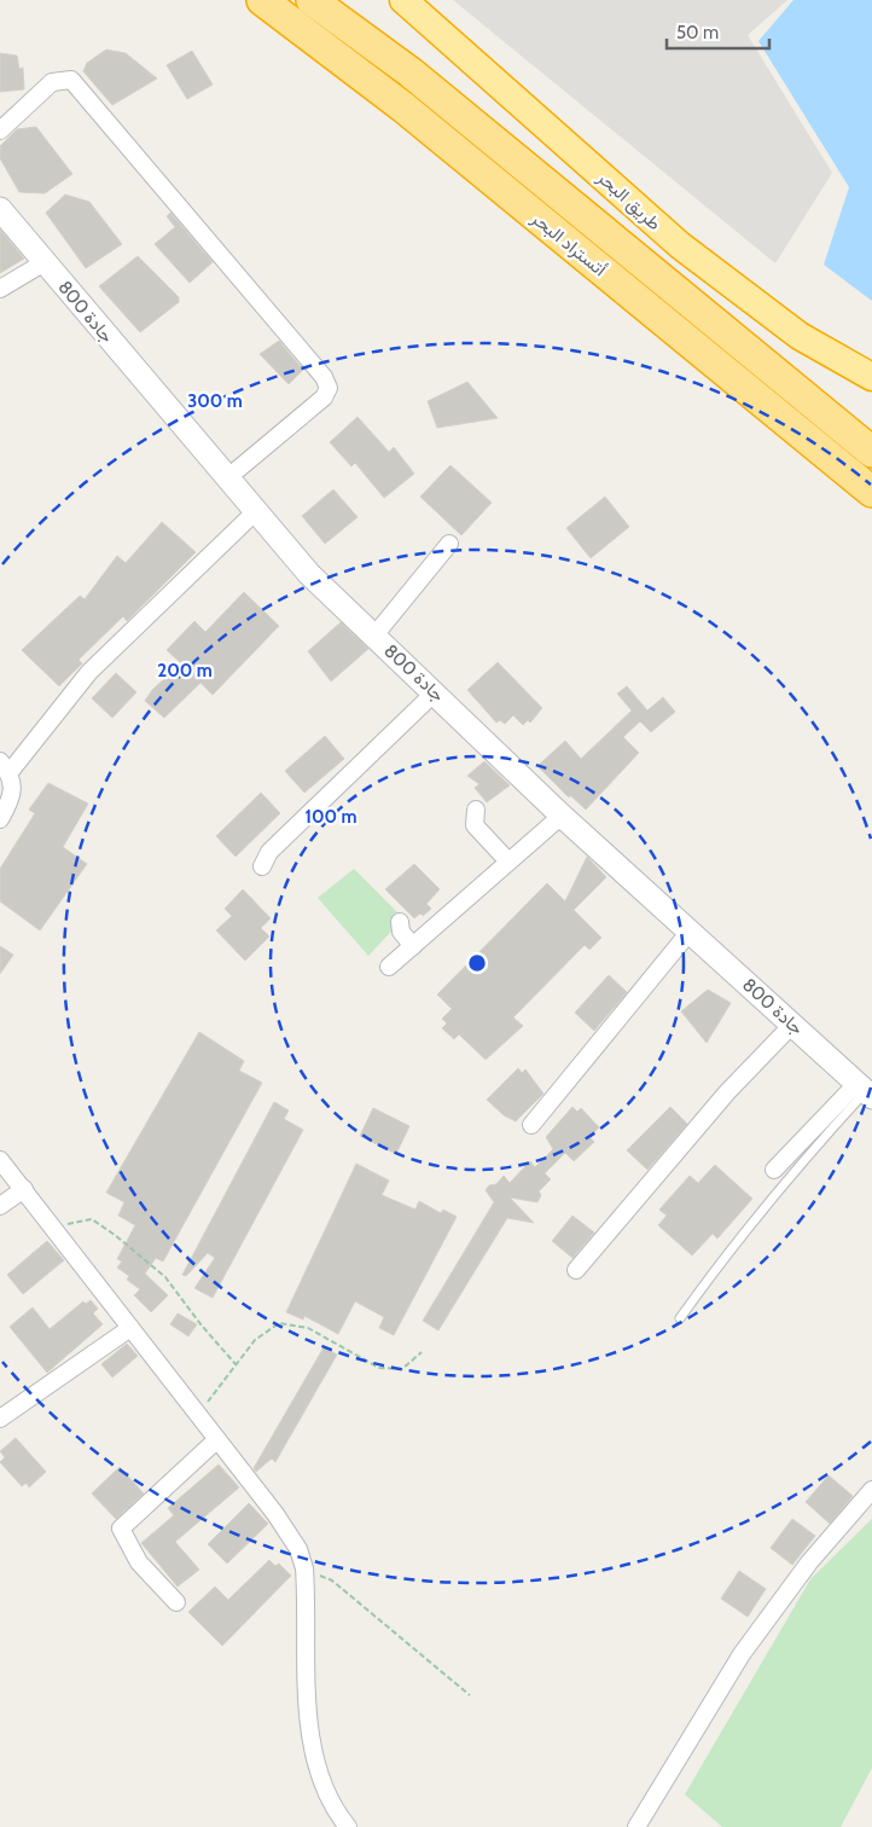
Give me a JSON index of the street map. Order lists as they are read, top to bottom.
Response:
{
  "streets": {
    "highway": ["طريق البحر", "أتستراد البحر"],
    "main road": ["جادة 800"]
  },
  "scale_bar": "50 m",
  "rings": ["300 m", "200 m", "100 m"]
}
